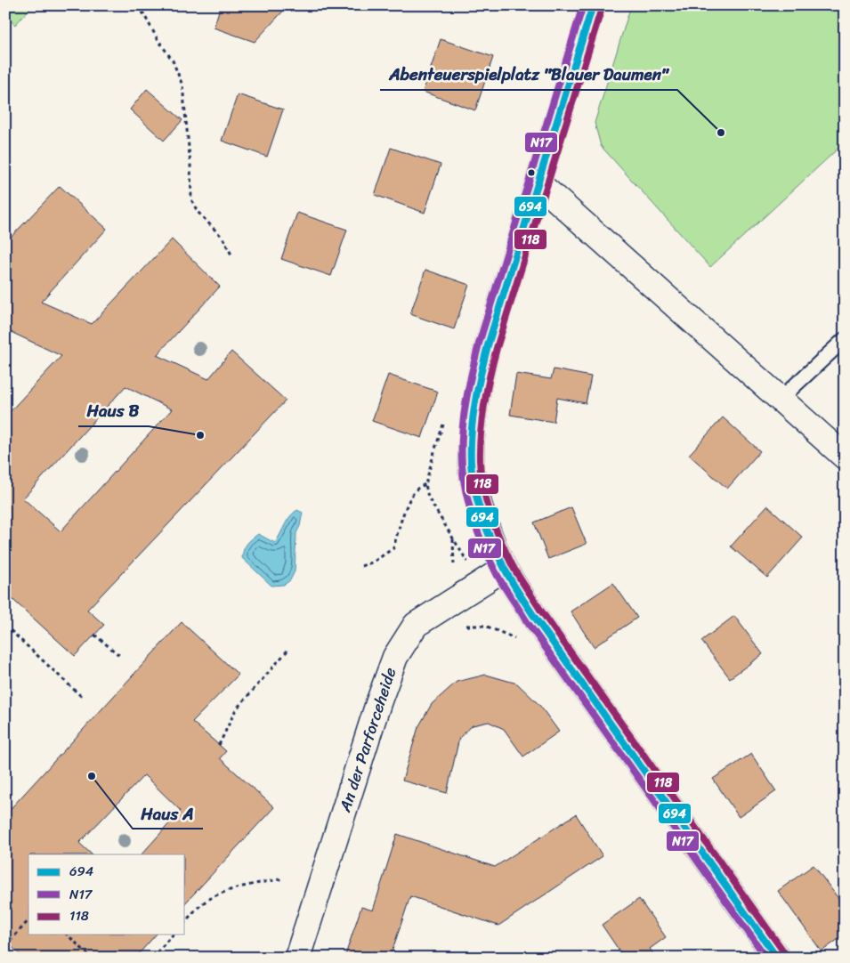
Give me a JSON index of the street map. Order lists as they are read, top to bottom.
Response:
{
  "streets": {
    "street": ["An der Parforceheide"]
  },
  "places": ["Abenteuerspielplatz \"Blauer Daumen\"", "Haus B", "Haus A"],
  "lines": ["transit line 694", "transit line N17", "transit line 118"],
  "legend": ["694", "N17", "118"]
}
